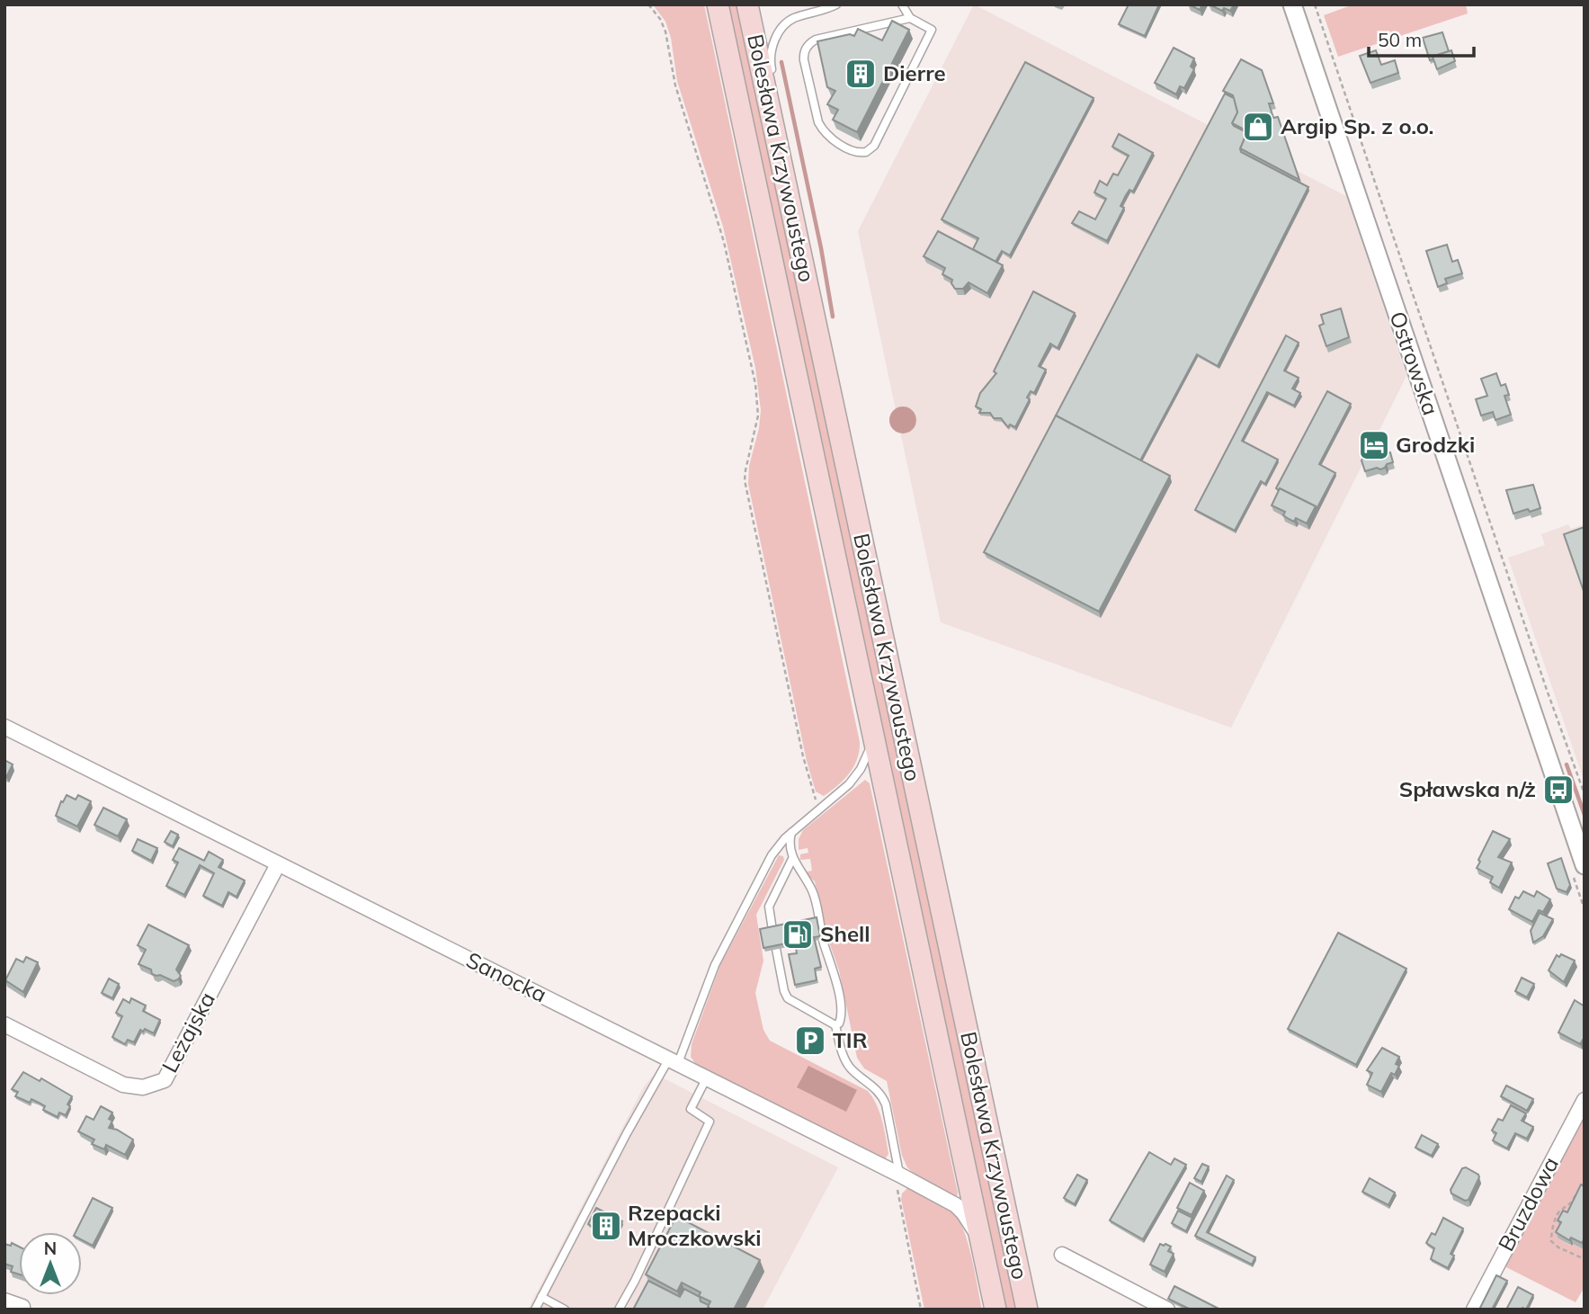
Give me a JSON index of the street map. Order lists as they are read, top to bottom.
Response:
{
  "streets": {
    "main road": ["Bolesława Krzywoustego"],
    "street": [
      "Ostrowska",
      "Sanocka",
      "Leżajska",
      "Bruzdowa"
    ]
  },
  "crossings": [
    ["Bolesława Krzywoustego", "Sanocka"],
    ["Sanocka", "Leżajska"]
  ],
  "places": {
    "building": ["Dierre", "Rzepacki Mroczkowski"],
    "shop": ["Argip Sp. z o.o."],
    "hotel": ["Grodzki"],
    "bus stop": ["Spławska n/ż"],
    "fuel station": ["Shell"],
    "parking": ["TIR"]
  },
  "scale_bar": "50 m",
  "north": "top"
}
